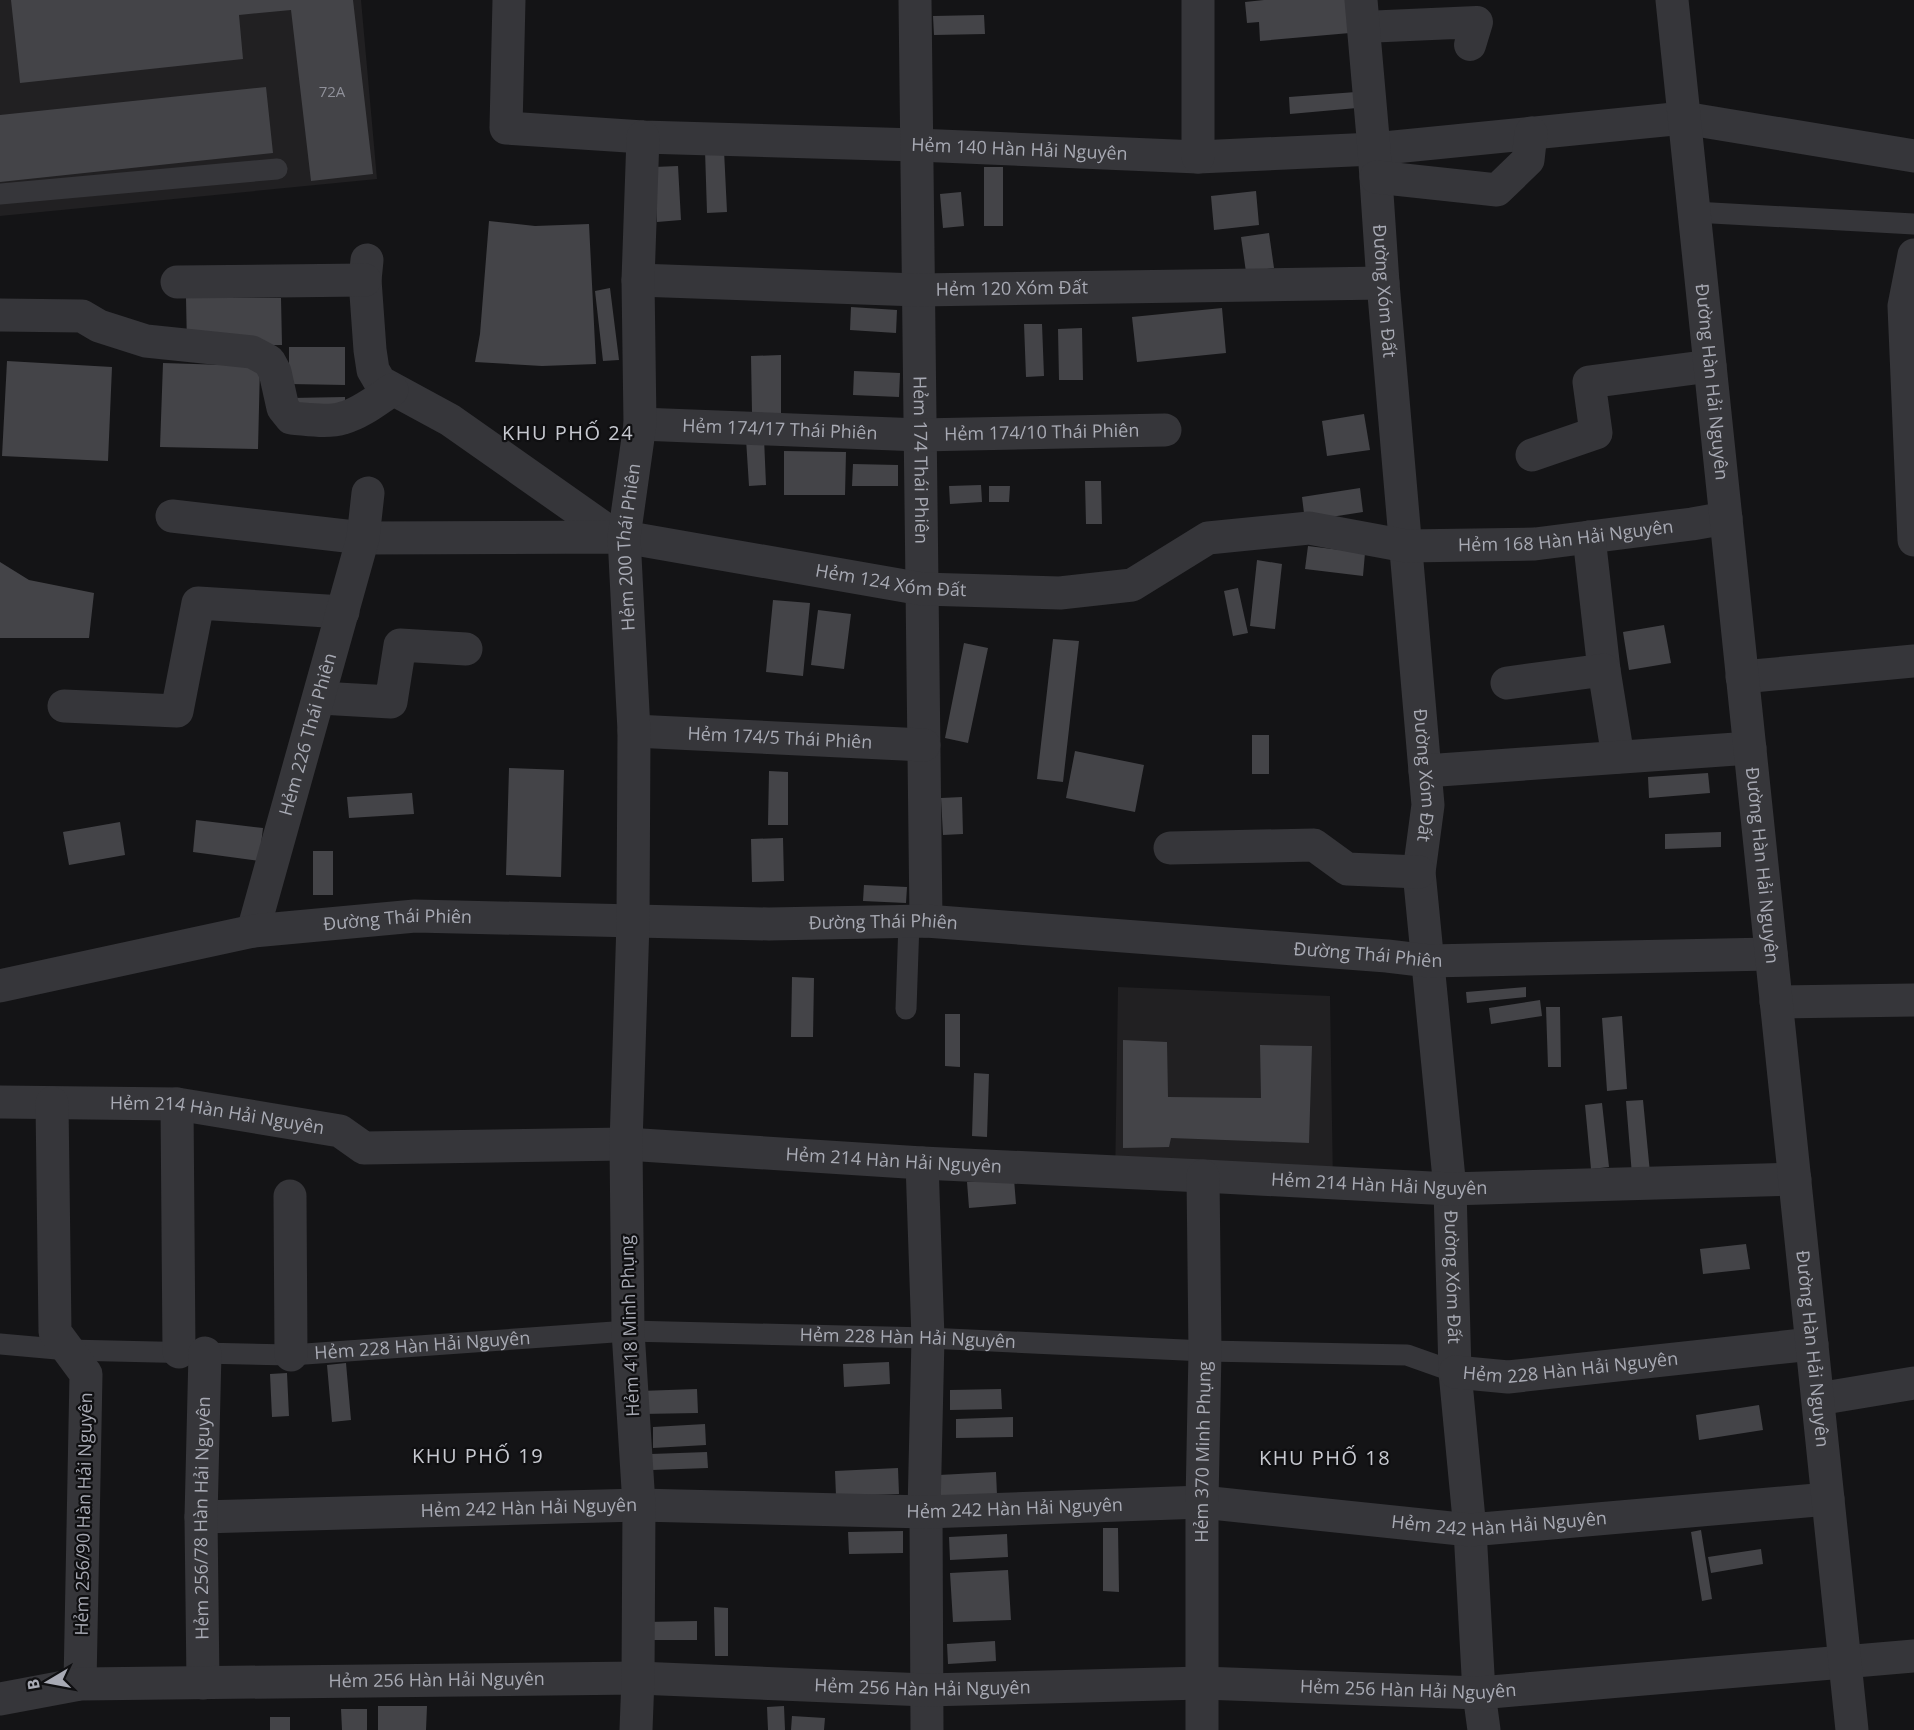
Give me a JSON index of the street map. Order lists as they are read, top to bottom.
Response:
{
  "streets": {
    "street": [
      "Hẻm 140 Hàn Hải Nguyên",
      "Hẻm 120 Xóm Đất",
      "Đường Xóm Đất",
      "Đường Hàn Hải Nguyên",
      "Hẻm 174/17 Thái Phiên",
      "Hẻm 174/10 Thái Phiên",
      "Hẻm 174 Thái Phiên",
      "Hẻm 168 Hàn Hải Nguyên",
      "Hẻm 200 Thái Phiên",
      "Hẻm 124 Xóm Đất",
      "Hẻm 226 Thái Phiên",
      "Hẻm 174/5 Thái Phiên",
      "Đường Thái Phiên",
      "Hẻm 214 Hàn Hải Nguyên",
      "Hẻm 418 Minh Phụng",
      "Hẻm 228 Hàn Hải Nguyên",
      "Hẻm 370 Minh Phụng",
      "Hẻm 242 Hàn Hải Nguyên",
      "Hẻm 256/90 Hàn Hải Nguyên",
      "Hẻm 256/78 Hàn Hải Nguyên",
      "Hẻm 256 Hàn Hải Nguyên"
    ]
  },
  "crossings": [
    ["Hẻm 140 Hàn Hải Nguyên", "Đường Xóm Đất"],
    ["Hẻm 140 Hàn Hải Nguyên", "Đường Hàn Hải Nguyên"],
    ["Hẻm 140 Hàn Hải Nguyên", "Hẻm 174 Thái Phiên"],
    ["Hẻm 140 Hàn Hải Nguyên", "Hẻm 200 Thái Phiên"],
    ["Hẻm 120 Xóm Đất", "Đường Xóm Đất"],
    ["Hẻm 120 Xóm Đất", "Hẻm 174 Thái Phiên"],
    ["Hẻm 120 Xóm Đất", "Hẻm 200 Thái Phiên"],
    ["Đường Xóm Đất", "Hẻm 168 Hàn Hải Nguyên"],
    ["Đường Xóm Đất", "Hẻm 124 Xóm Đất"],
    ["Đường Xóm Đất", "Đường Thái Phiên"],
    ["Đường Xóm Đất", "Hẻm 214 Hàn Hải Nguyên"],
    ["Đường Xóm Đất", "Hẻm 228 Hàn Hải Nguyên"],
    ["Đường Xóm Đất", "Hẻm 242 Hàn Hải Nguyên"],
    ["Đường Xóm Đất", "Hẻm 256 Hàn Hải Nguyên"],
    ["Đường Hàn Hải Nguyên", "Hẻm 168 Hàn Hải Nguyên"],
    ["Đường Hàn Hải Nguyên", "Đường Thái Phiên"],
    ["Đường Hàn Hải Nguyên", "Hẻm 214 Hàn Hải Nguyên"],
    ["Đường Hàn Hải Nguyên", "Hẻm 228 Hàn Hải Nguyên"],
    ["Đường Hàn Hải Nguyên", "Hẻm 242 Hàn Hải Nguyên"],
    ["Đường Hàn Hải Nguyên", "Hẻm 256 Hàn Hải Nguyên"],
    ["Hẻm 174/17 Thái Phiên", "Hẻm 174/10 Thái Phiên"],
    ["Hẻm 174/17 Thái Phiên", "Hẻm 174 Thái Phiên"],
    ["Hẻm 174/17 Thái Phiên", "Hẻm 200 Thái Phiên"],
    ["Hẻm 174/10 Thái Phiên", "Hẻm 174 Thái Phiên"],
    ["Hẻm 174 Thái Phiên", "Hẻm 124 Xóm Đất"],
    ["Hẻm 174 Thái Phiên", "Hẻm 174/5 Thái Phiên"],
    ["Hẻm 174 Thái Phiên", "Đường Thái Phiên"],
    ["Hẻm 168 Hàn Hải Nguyên", "Hẻm 124 Xóm Đất"],
    ["Hẻm 200 Thái Phiên", "Hẻm 124 Xóm Đất"],
    ["Hẻm 200 Thái Phiên", "Hẻm 174/5 Thái Phiên"],
    ["Hẻm 200 Thái Phiên", "Đường Thái Phiên"],
    ["Hẻm 200 Thái Phiên", "Hẻm 418 Minh Phụng"],
    ["Hẻm 124 Xóm Đất", "Hẻm 226 Thái Phiên"],
    ["Hẻm 226 Thái Phiên", "Đường Thái Phiên"],
    ["Đường Thái Phiên", "Hẻm 418 Minh Phụng"],
    ["Hẻm 214 Hàn Hải Nguyên", "Hẻm 418 Minh Phụng"],
    ["Hẻm 214 Hàn Hải Nguyên", "Hẻm 370 Minh Phụng"],
    ["Hẻm 214 Hàn Hải Nguyên", "Hẻm 256/90 Hàn Hải Nguyên"],
    ["Hẻm 214 Hàn Hải Nguyên", "Hẻm 256/78 Hàn Hải Nguyên"],
    ["Hẻm 418 Minh Phụng", "Hẻm 228 Hàn Hải Nguyên"],
    ["Hẻm 418 Minh Phụng", "Hẻm 242 Hàn Hải Nguyên"],
    ["Hẻm 418 Minh Phụng", "Hẻm 256 Hàn Hải Nguyên"],
    ["Hẻm 228 Hàn Hải Nguyên", "Hẻm 370 Minh Phụng"],
    ["Hẻm 228 Hàn Hải Nguyên", "Hẻm 256/90 Hàn Hải Nguyên"],
    ["Hẻm 228 Hàn Hải Nguyên", "Hẻm 256/78 Hàn Hải Nguyên"],
    ["Hẻm 370 Minh Phụng", "Hẻm 242 Hàn Hải Nguyên"],
    ["Hẻm 370 Minh Phụng", "Hẻm 256 Hàn Hải Nguyên"],
    ["Hẻm 242 Hàn Hải Nguyên", "Hẻm 256/78 Hàn Hải Nguyên"],
    ["Hẻm 256/90 Hàn Hải Nguyên", "Hẻm 256 Hàn Hải Nguyên"],
    ["Hẻm 256/78 Hàn Hải Nguyên", "Hẻm 256 Hàn Hải Nguyên"]
  ],
  "districts": ["KHU PHỐ 24", "KHU PHỐ 19", "KHU PHỐ 18"],
  "house_numbers": ["72A"],
  "north": "left"
}
